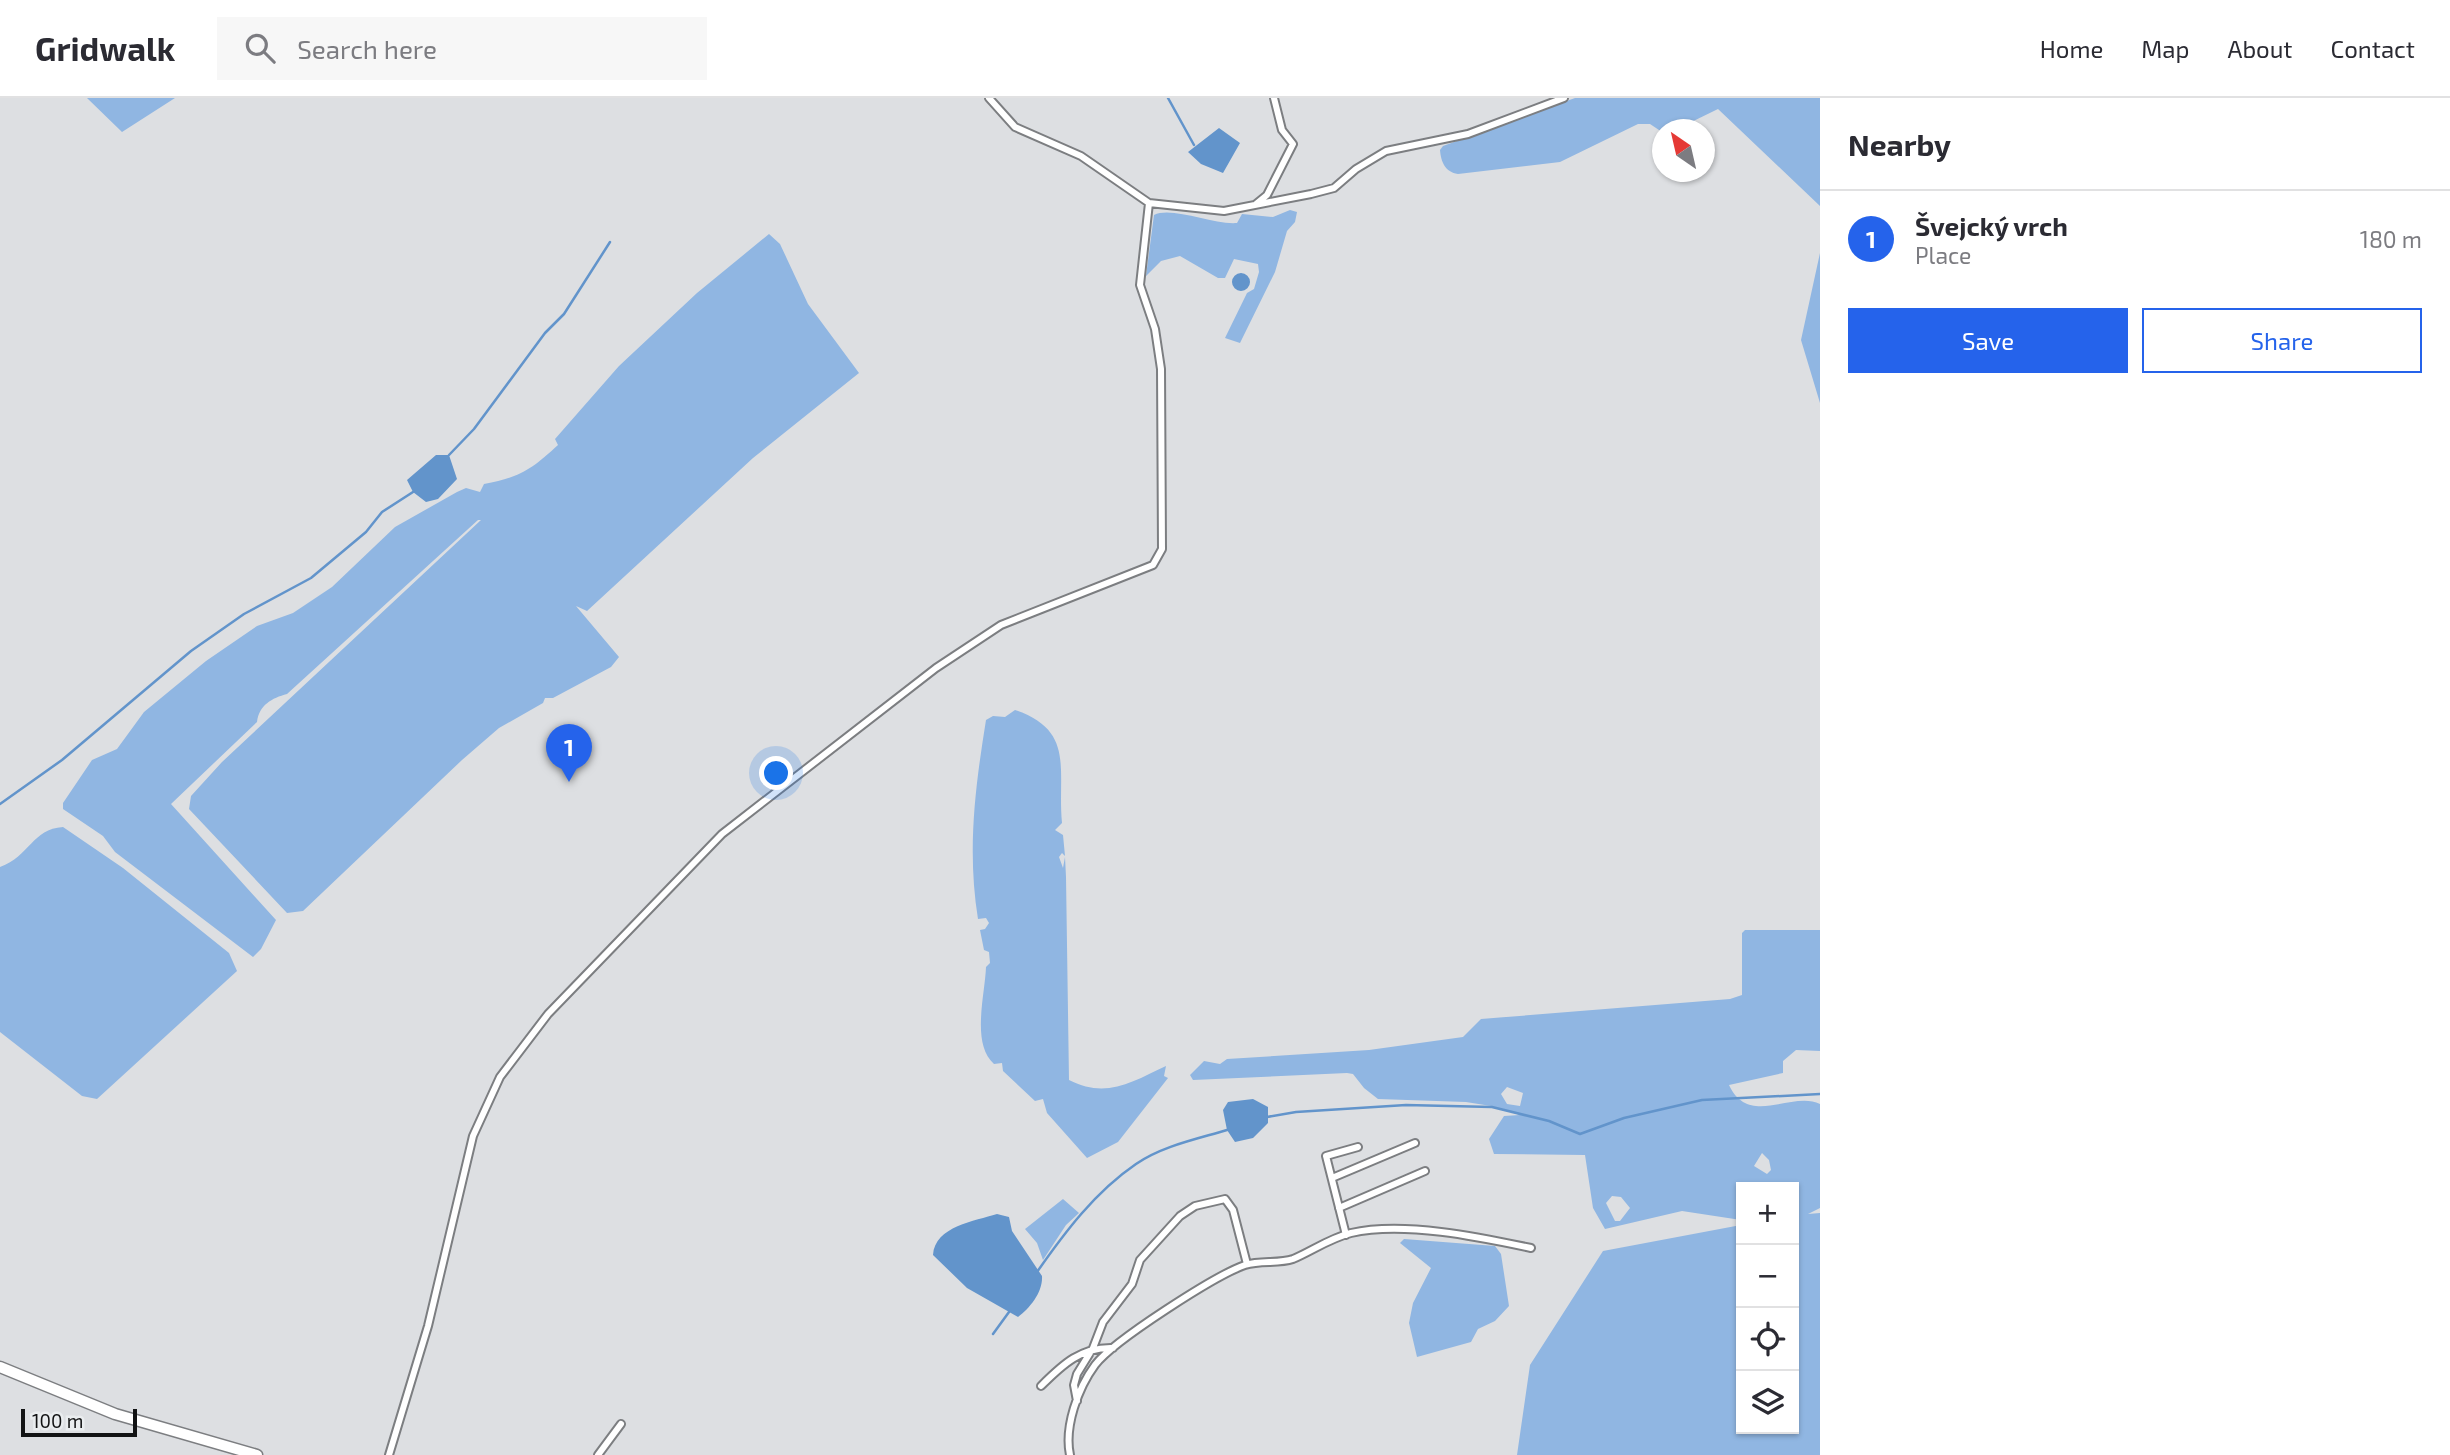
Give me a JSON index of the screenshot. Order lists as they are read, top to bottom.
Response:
{
  "scale_bar": "100 m",
  "north": "top left",
  "page": {
    "header": "Gridwalk",
    "search": "Search here",
    "nav": [
      "Home",
      "Map",
      "About",
      "Contact"
    ],
    "heading": "Nearby",
    "list": [
      {
        "mark": "1",
        "name": "Švejcký vrch",
        "note": "Place",
        "value": "180 m"
      }
    ],
    "buttons": ["Save", "Share"],
    "pins": "1",
    "map_buttons": ["+", "−"],
    "scale": "100 m"
  }
}
